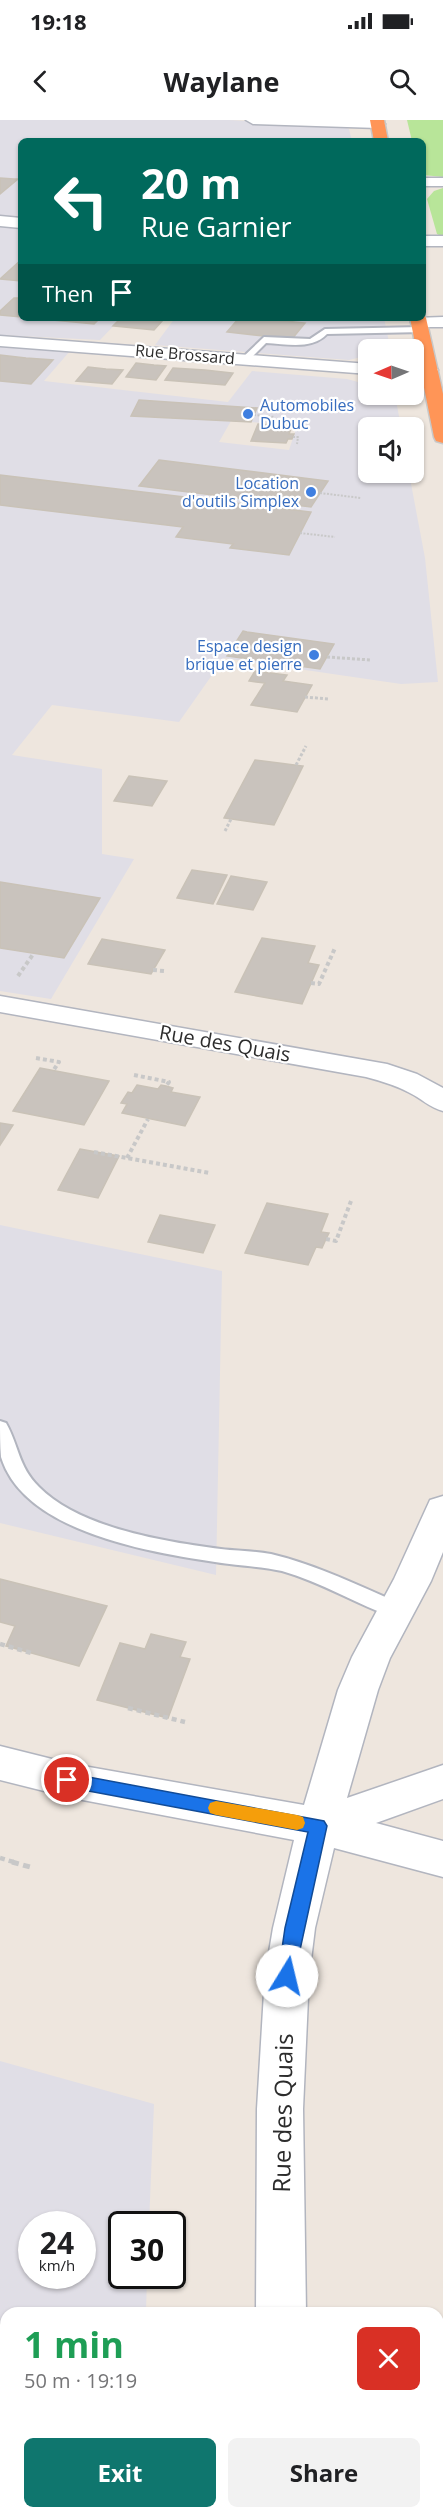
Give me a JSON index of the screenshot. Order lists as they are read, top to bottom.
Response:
{
  "streets": {
    "street": ["Rue Brossard", "Rue des Quais"]
  },
  "places": ["Automobiles Dubuc", "Location d'outils Simplex", "Espace design brique et pierre"],
  "north": "left",
  "page": {
    "status": "19:18",
    "header": "Waylane",
    "turn": ["20 m", "Rue Garnier"],
    "then": "Then",
    "speed": "24 km/h",
    "limit": "30",
    "heading": ["1 min", "50 m · 19:19"],
    "buttons": ["Exit", "Share"]
  }
}
